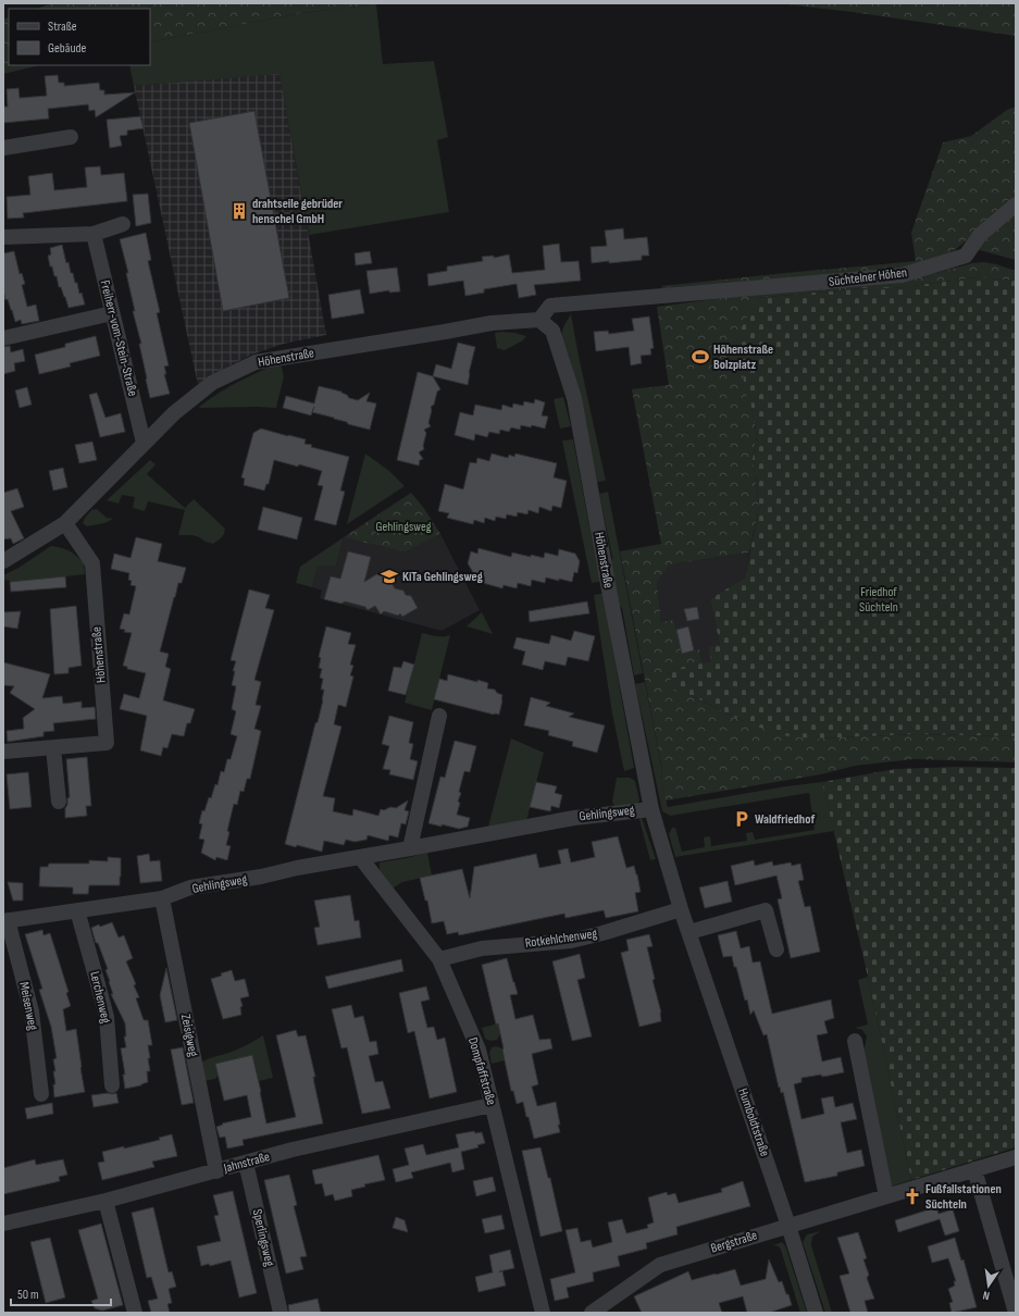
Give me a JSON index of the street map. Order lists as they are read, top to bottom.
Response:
{
  "streets": {
    "street": [
      "Süchtelner Höhen",
      "Freiherr-vom-Stein-Straße",
      "Höhenstraße",
      "Gehlingsweg",
      "Rotkehlchenweg",
      "Lerchenweg",
      "Meisenweg",
      "Zeisigweg",
      "Dompfaffstraße",
      "Humboldtstraße",
      "Jahnstraße",
      "Sperlingsweg",
      "Bergstraße"
    ]
  },
  "crossings": [
    ["Süchtelner Höhen", "Höhenstraße"],
    ["Freiherr-vom-Stein-Straße", "Höhenstraße"],
    ["Höhenstraße", "Gehlingsweg"],
    ["Höhenstraße", "Humboldtstraße"],
    ["Gehlingsweg", "Lerchenweg"],
    ["Gehlingsweg", "Meisenweg"],
    ["Gehlingsweg", "Zeisigweg"],
    ["Gehlingsweg", "Dompfaffstraße"],
    ["Gehlingsweg", "Humboldtstraße"],
    ["Rotkehlchenweg", "Dompfaffstraße"],
    ["Rotkehlchenweg", "Humboldtstraße"],
    ["Zeisigweg", "Jahnstraße"],
    ["Dompfaffstraße", "Jahnstraße"],
    ["Humboldtstraße", "Bergstraße"],
    ["Jahnstraße", "Sperlingsweg"]
  ],
  "parks": ["Gehlingsweg", "Friedhof Süchteln"],
  "places": {
    "building": ["drahtseile gebrüder henschel GmbH"],
    "sports": ["Höhenstraße Bolzplatz"],
    "school or university": ["KiTa Gehlingsweg"],
    "parking": ["Waldfriedhof"],
    "church": ["Fußfallstationen Süchteln"]
  },
  "legend": ["Straße", "Gebäude"],
  "scale_bar": "50 m",
  "north": "bottom"
}
